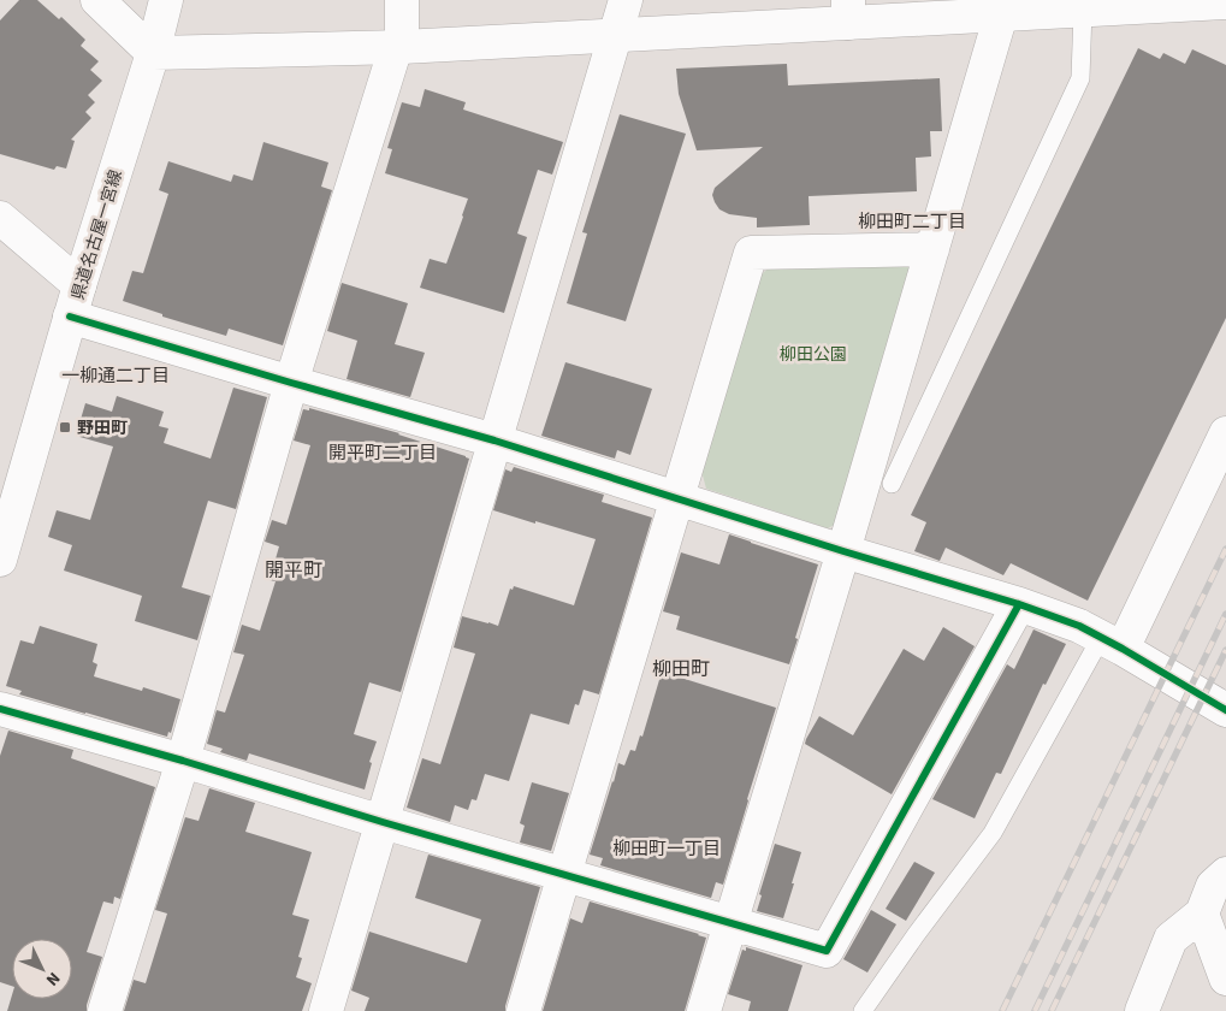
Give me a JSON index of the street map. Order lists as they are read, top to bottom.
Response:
{
  "streets": {
    "street": ["県道名古屋一宮線"]
  },
  "districts": [
    "柳田町二丁目",
    "一柳通二丁目",
    "開平町二丁目",
    "開平町",
    "柳田町",
    "柳田町一丁目"
  ],
  "parks": ["柳田公園"],
  "places": {
    "transit": ["野田町"]
  },
  "north": "bottom right"
}
